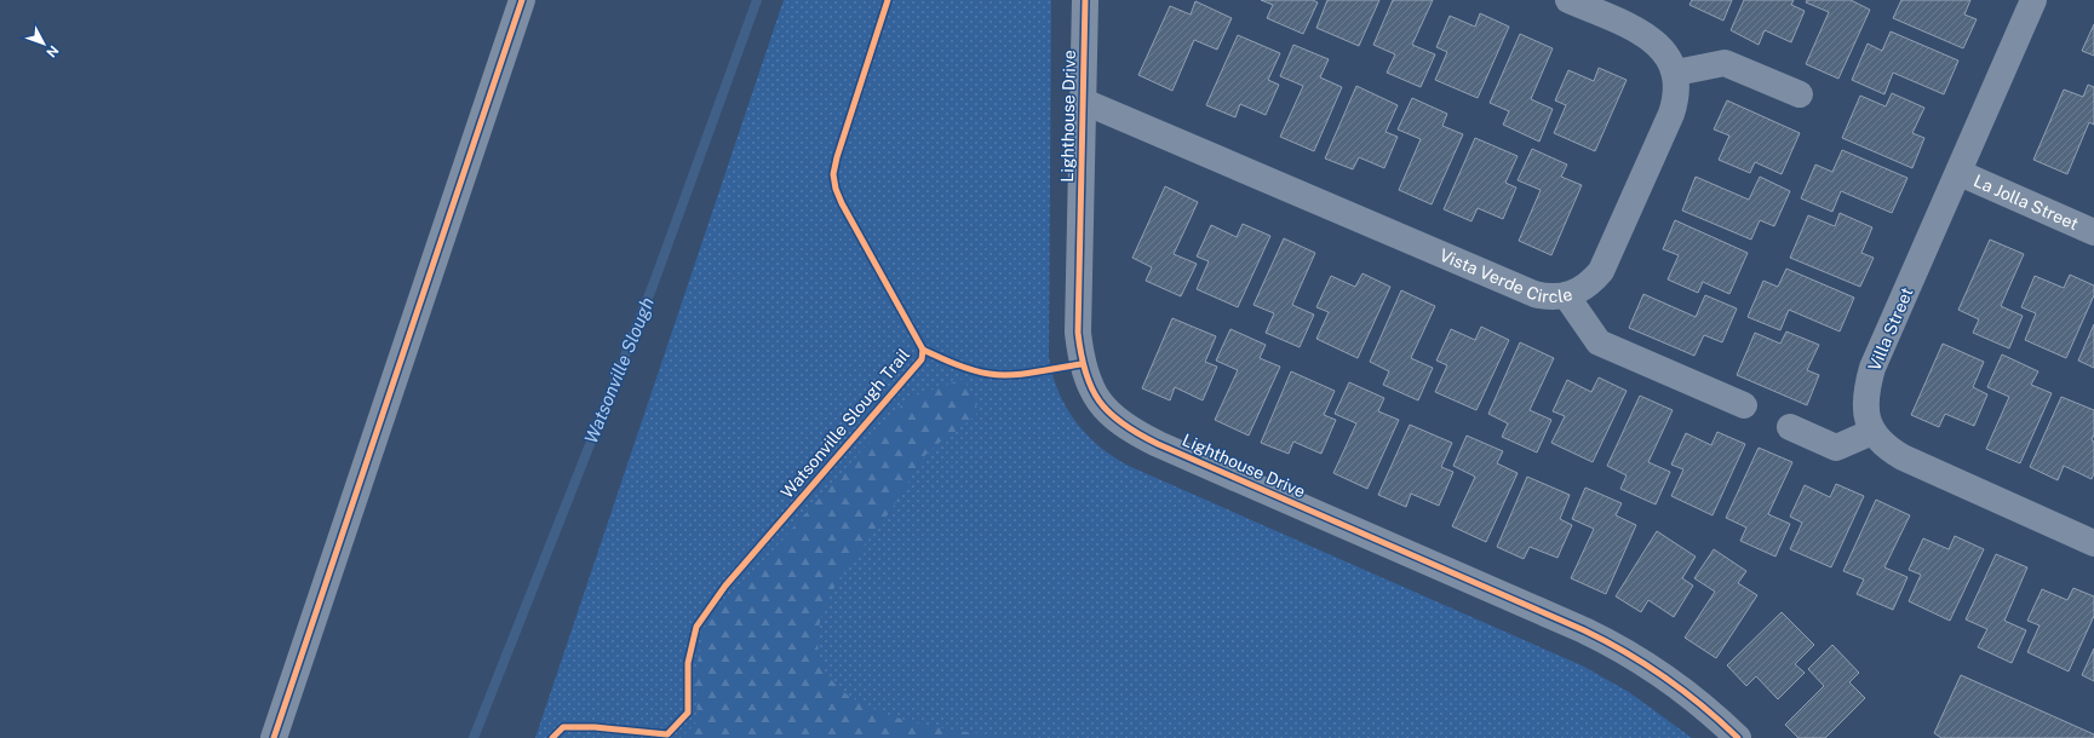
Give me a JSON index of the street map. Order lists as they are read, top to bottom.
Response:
{
  "streets": {
    "street": [
      "Lighthouse Drive",
      "La Jolla Street",
      "Vista Verde Circle",
      "Villa Street"
    ],
    "cycle path": ["Watsonville Slough Trail"]
  },
  "crossings": [
    ["Lighthouse Drive", "Vista Verde Circle"],
    ["La Jolla Street", "Villa Street"]
  ],
  "water": ["Watsonville Slough"],
  "north": "bottom right"
}
